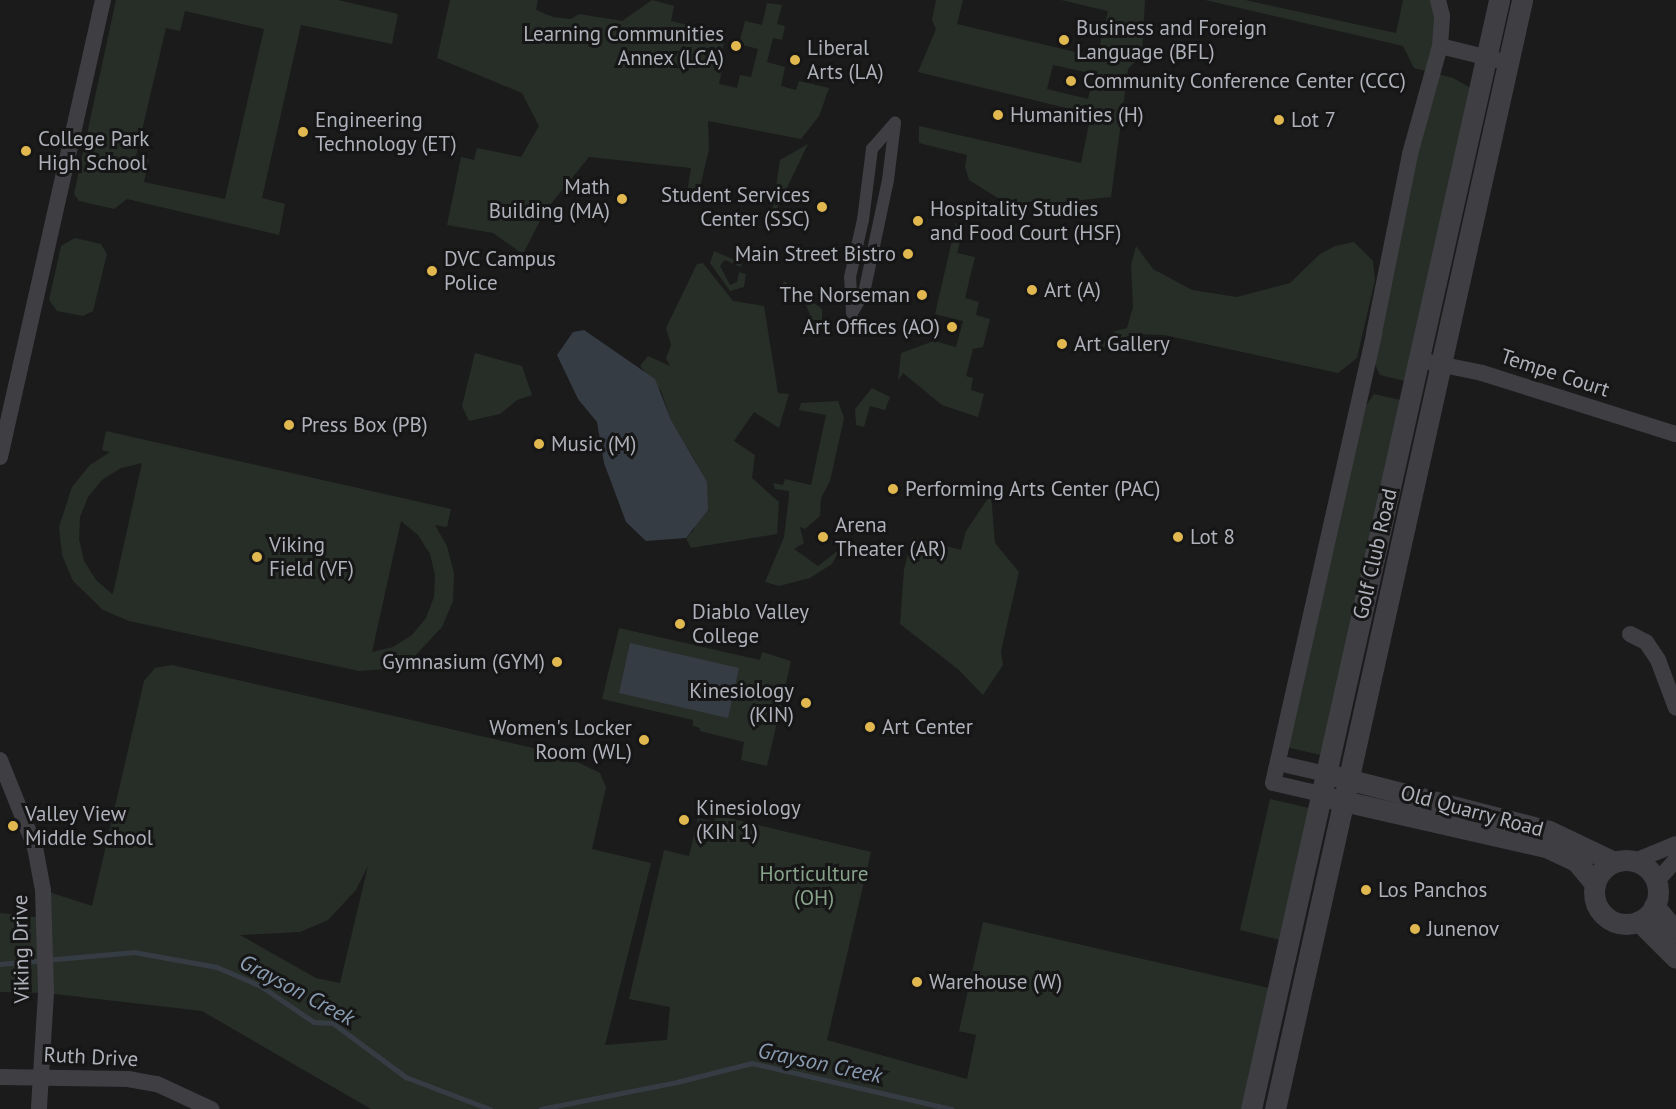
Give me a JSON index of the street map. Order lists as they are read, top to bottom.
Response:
{
  "streets": {
    "street": [
      "Tempe Court",
      "Golf Club Road",
      "Old Quarry Road",
      "Viking Drive",
      "Ruth Drive"
    ]
  },
  "crossings": [
    ["Tempe Court", "Golf Club Road"],
    ["Golf Club Road", "Old Quarry Road"],
    ["Viking Drive", "Ruth Drive"]
  ],
  "water": ["Grayson Creek"],
  "parks": ["Horticulture (OH)"],
  "places": [
    "Business and Foreign Language (BFL)",
    "Learning Communities Annex (LCA)",
    "Liberal Arts (LA)",
    "Community Conference Center (CCC)",
    "Humanities (H)",
    "Lot 7",
    "Engineering Technology (ET)",
    "College Park High School",
    "Math Building (MA)",
    "Student Services Center (SSC)",
    "Hospitality Studies and Food Court (HSF)",
    "Main Street Bistro",
    "DVC Campus Police",
    "Art (A)",
    "The Norseman",
    "Art Offices (AO)",
    "Art Gallery",
    "Press Box (PB)",
    "Music (M)",
    "Performing Arts Center (PAC)",
    "Arena Theater (AR)",
    "Lot 8",
    "Viking Field (VF)",
    "Diablo Valley College",
    "Gymnasium (GYM)",
    "Kinesiology (KIN)",
    "Art Center",
    "Women's Locker Room (WL)",
    "Kinesiology (KIN 1)",
    "Valley View Middle School",
    "Los Panchos",
    "Junenov",
    "Warehouse (W)"
  ]
}
